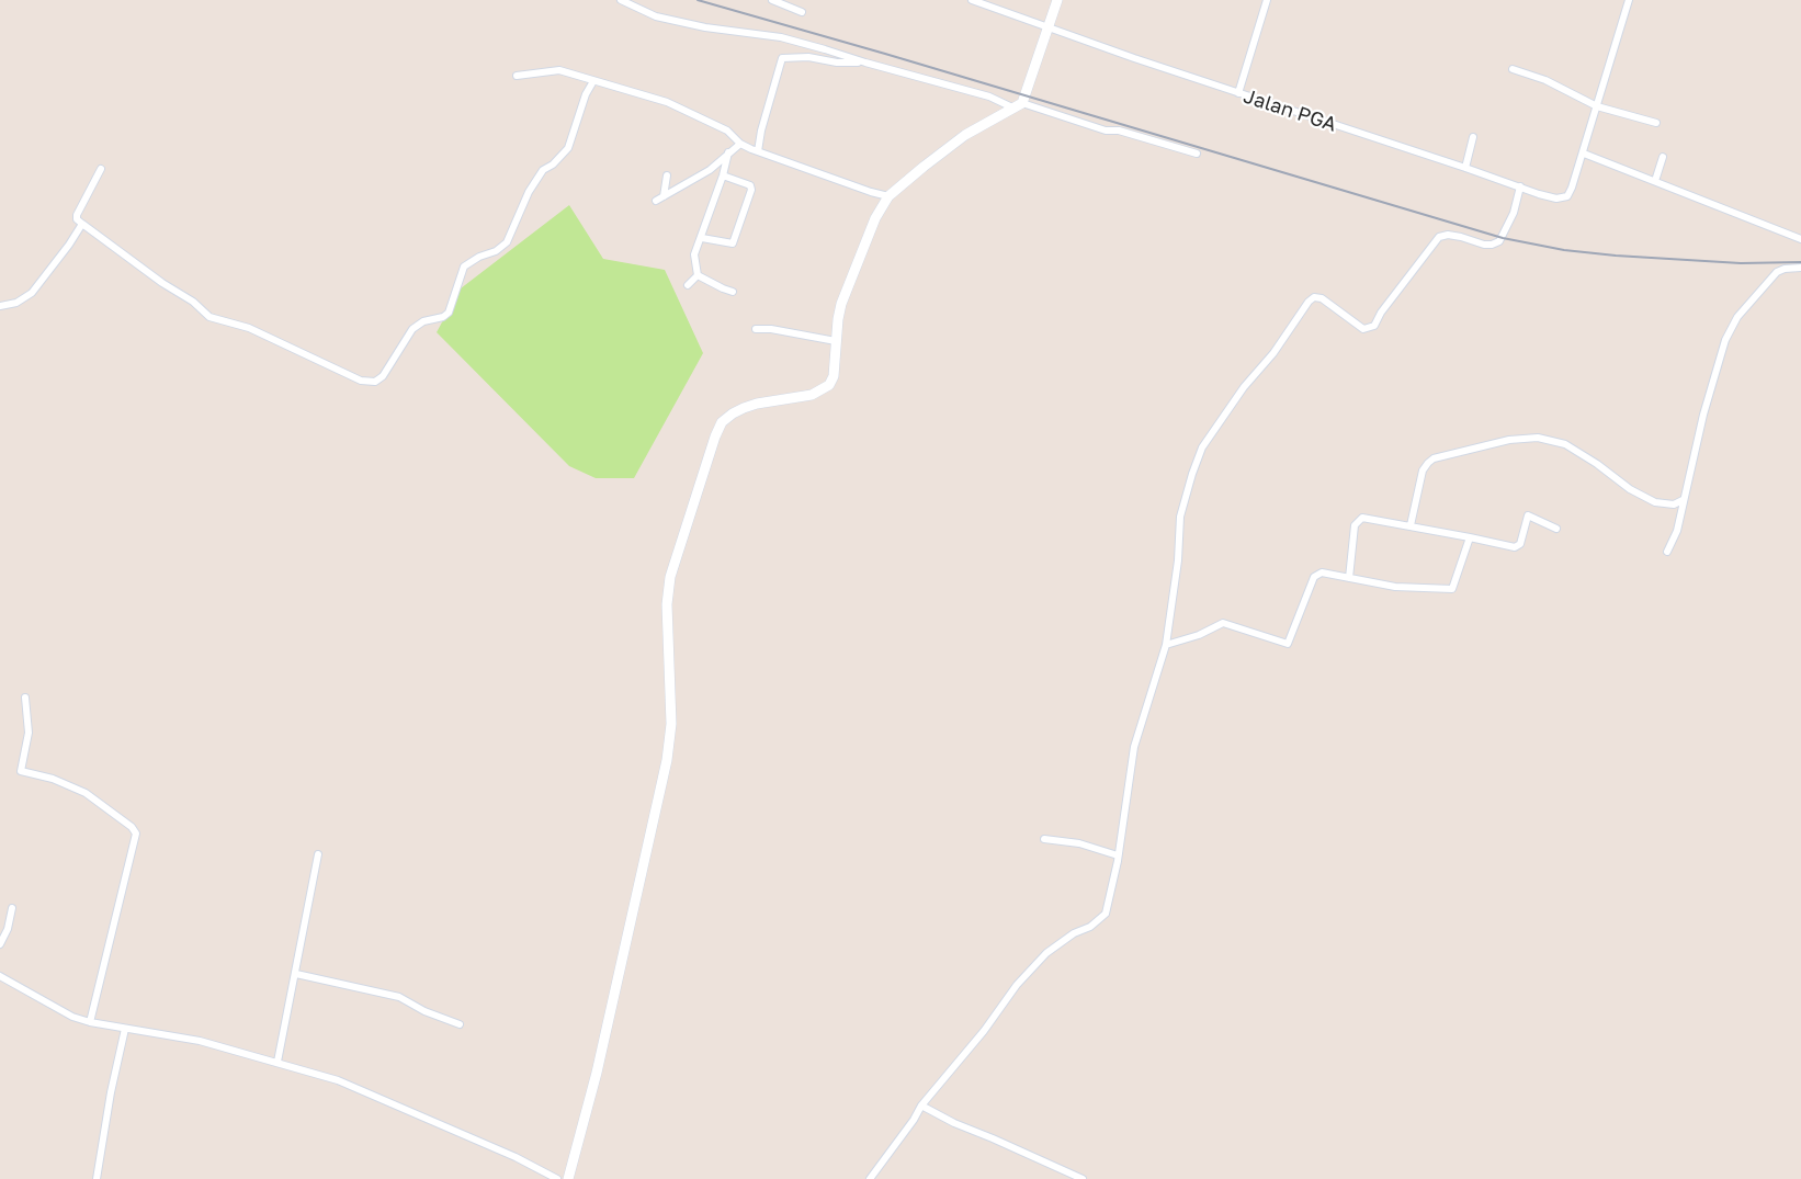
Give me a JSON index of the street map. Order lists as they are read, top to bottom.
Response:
{
  "streets": {
    "street": ["Jalan PGA"]
  }
}
